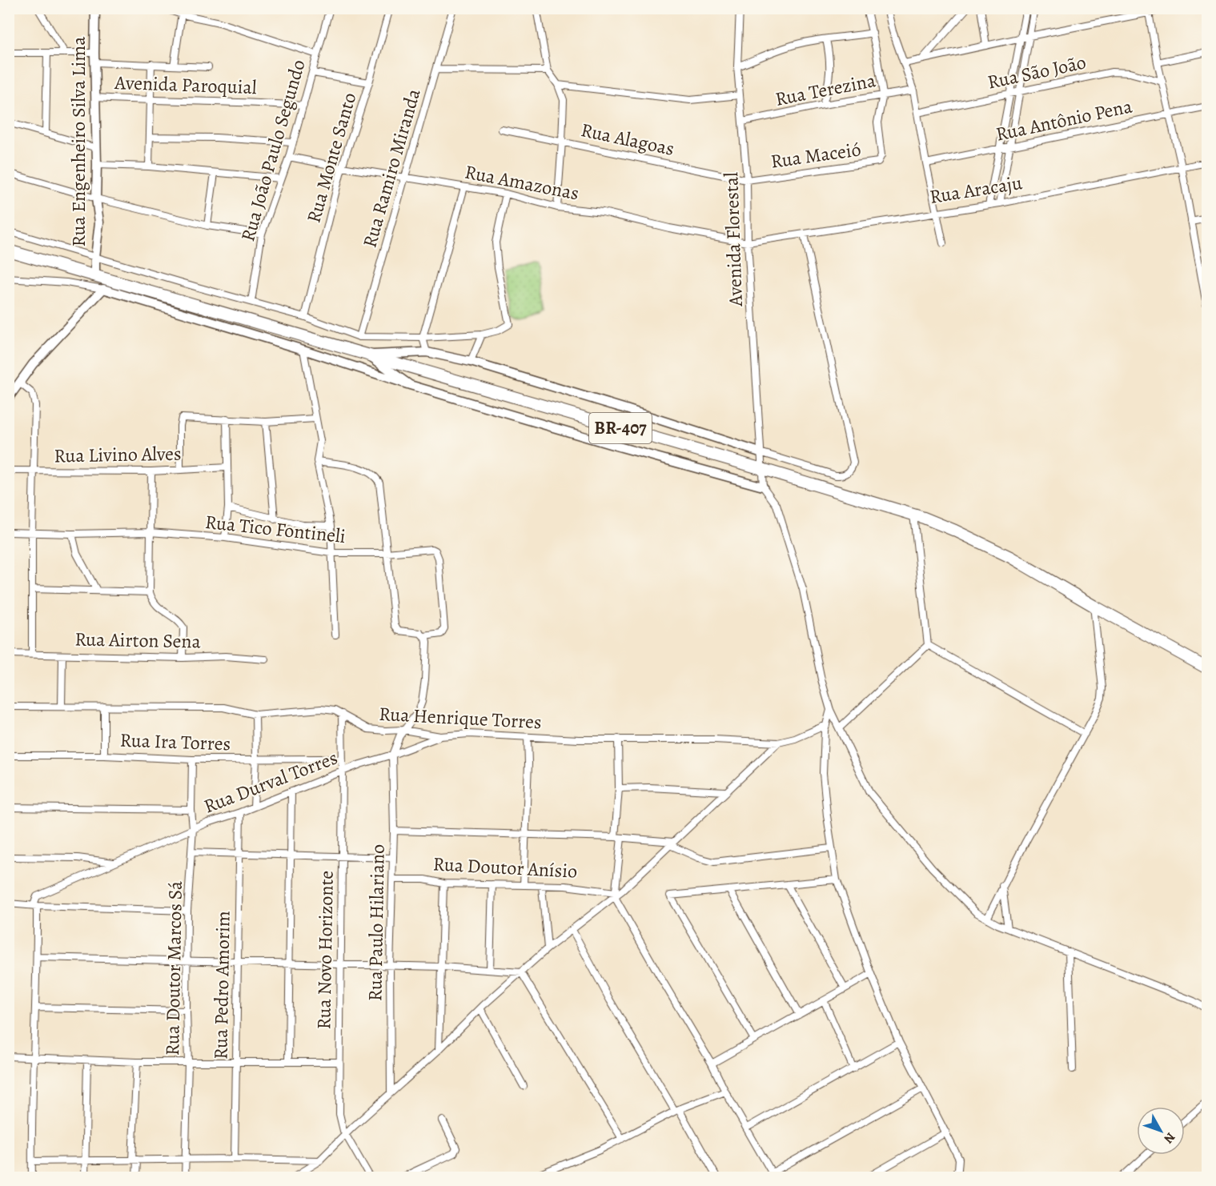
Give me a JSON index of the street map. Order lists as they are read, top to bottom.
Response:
{
  "streets": {
    "highway": ["BR-407"],
    "street": [
      "Rua São João",
      "Avenida Paroquial",
      "Rua Terezina",
      "Rua Antônio Pena",
      "Rua Alagoas",
      "Rua Engenheiro Silva Lima",
      "Rua João Paulo Segundo",
      "Rua Maceió",
      "Rua Monte Santo",
      "Rua Ramiro Miranda",
      "Rua Amazonas",
      "Rua Aracaju",
      "Avenida Florestal",
      "Rua Livino Alves",
      "Rua Tico Fontineli",
      "Rua Airton Sena",
      "Rua Henrique Torres",
      "Rua Ira Torres",
      "Rua Durval Torres",
      "Rua Doutor Anísio",
      "Rua Paulo Hilariano",
      "Rua Novo Horizonte",
      "Rua Doutor Marcos Sá",
      "Rua Pedro Amorim"
    ]
  },
  "crossings": [
    ["Avenida Paroquial", "Rua Engenheiro Silva Lima"],
    ["Avenida Paroquial", "Rua João Paulo Segundo"],
    ["Rua Terezina", "Rua Maceió"],
    ["Rua Terezina", "Avenida Florestal"],
    ["Rua Alagoas", "Rua Maceió"],
    ["Rua Alagoas", "Avenida Florestal"],
    ["Rua Engenheiro Silva Lima", "BR-407"],
    ["Rua João Paulo Segundo", "Rua Amazonas"],
    ["Rua Maceió", "Avenida Florestal"],
    ["Rua Monte Santo", "Rua Amazonas"],
    ["Rua Ramiro Miranda", "Rua Amazonas"],
    ["Rua Amazonas", "Rua Aracaju"],
    ["Rua Amazonas", "Avenida Florestal"],
    ["Rua Aracaju", "Avenida Florestal"],
    ["Avenida Florestal", "BR-407"],
    ["Rua Henrique Torres", "Rua Durval Torres"],
    ["Rua Henrique Torres", "Rua Novo Horizonte"],
    ["Rua Ira Torres", "Rua Novo Horizonte"],
    ["Rua Ira Torres", "Rua Doutor Marcos Sá"],
    ["Rua Durval Torres", "Rua Paulo Hilariano"],
    ["Rua Durval Torres", "Rua Novo Horizonte"],
    ["Rua Durval Torres", "Rua Doutor Marcos Sá"],
    ["Rua Durval Torres", "Rua Pedro Amorim"],
    ["Rua Doutor Anísio", "Rua Paulo Hilariano"]
  ],
  "north": "bottom right"
}
